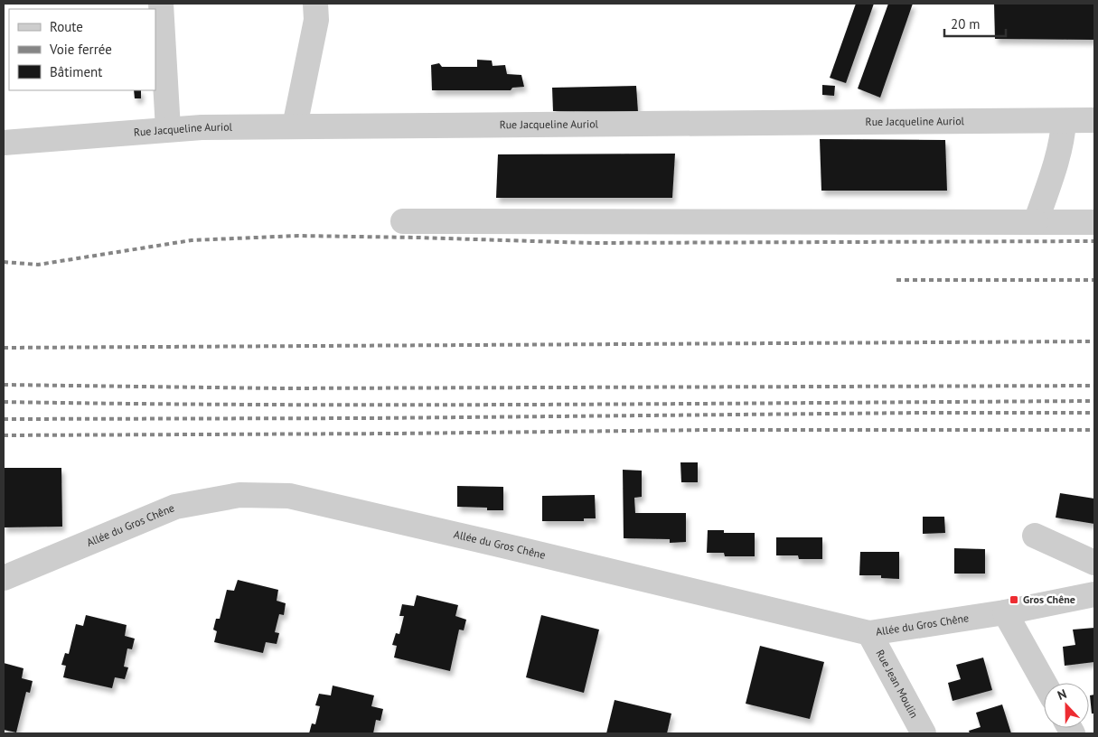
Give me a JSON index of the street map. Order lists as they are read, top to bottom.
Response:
{
  "streets": {
    "street": ["Rue Jacqueline Auriol", "Allée du Gros Chêne", "Rue Jean Moulin"]
  },
  "crossings": [
    ["Allée du Gros Chêne", "Rue Jean Moulin"]
  ],
  "places": {
    "transit": ["Gros Chêne"]
  },
  "legend": ["Route", "Voie ferrée", "Bâtiment"],
  "scale_bar": "20 m",
  "north": "top"
}
